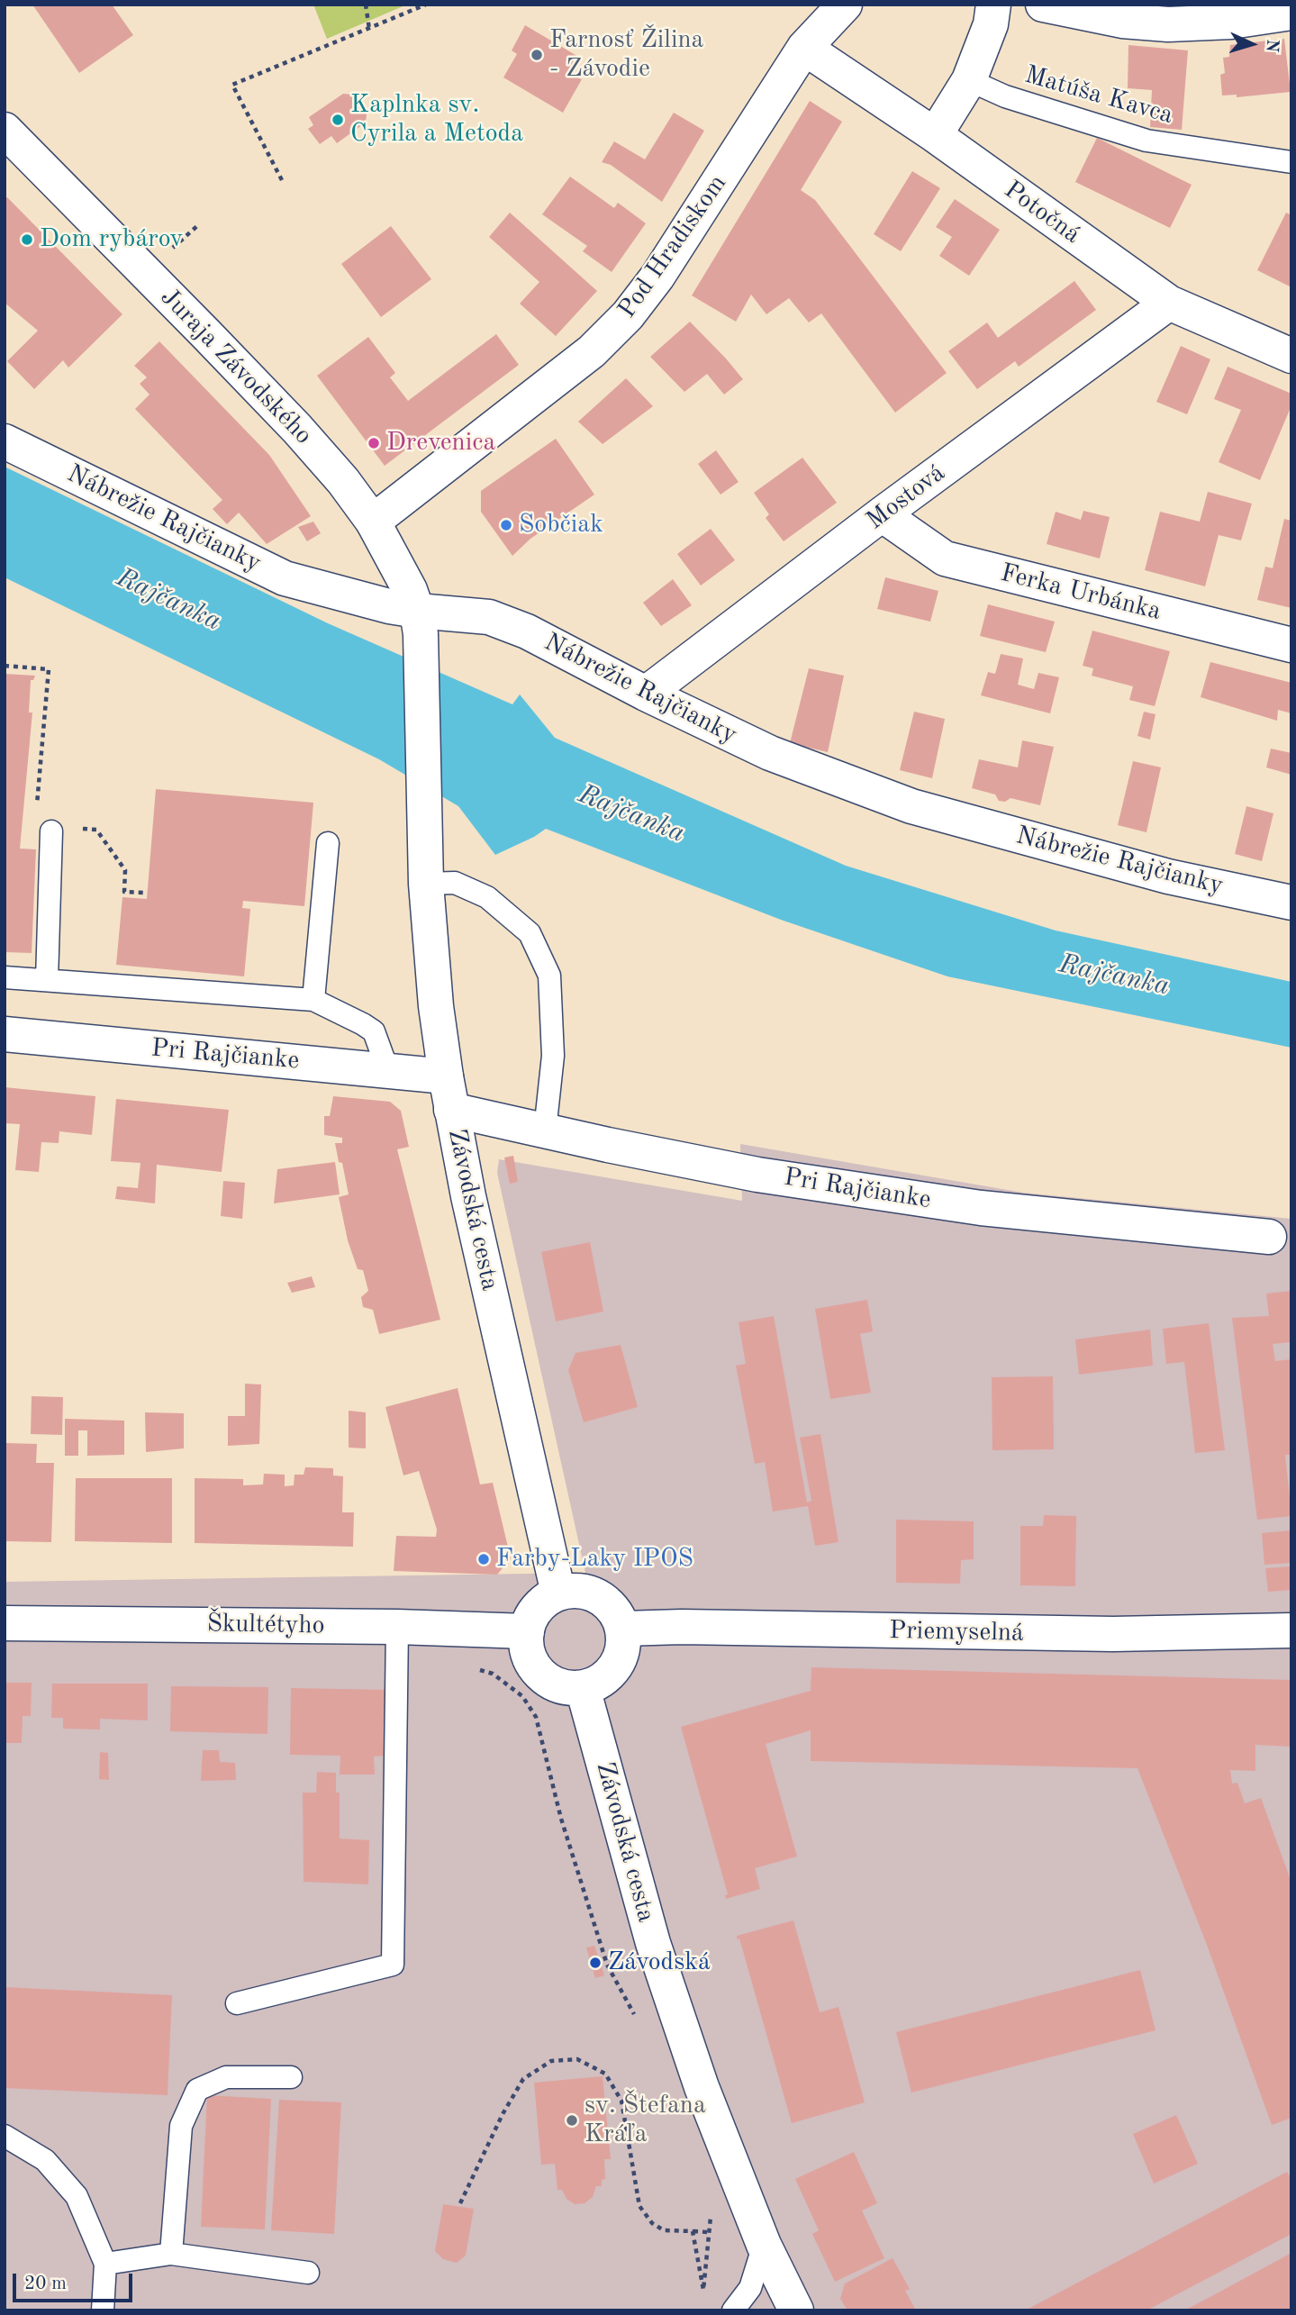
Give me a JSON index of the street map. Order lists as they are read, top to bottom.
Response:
{
  "streets": {
    "street": [
      "Potočná",
      "Pod Hradiskom",
      "Juraja Závodského",
      "Mostová",
      "Nábrežie Rajčianky",
      "Ferka Urbánka",
      "Pri Rajčianke",
      "Závodská cesta",
      "Škultétyho",
      "Priemyselná"
    ],
    "lane": ["Matúša Kavca"]
  },
  "crossings": [
    ["Potočná", "Pod Hradiskom"],
    ["Potočná", "Mostová"],
    ["Pod Hradiskom", "Juraja Závodského"],
    ["Juraja Závodského", "Nábrežie Rajčianky"],
    ["Juraja Závodského", "Závodská cesta"],
    ["Mostová", "Nábrežie Rajčianky"],
    ["Mostová", "Ferka Urbánka"],
    ["Nábrežie Rajčianky", "Závodská cesta"],
    ["Pri Rajčianke", "Závodská cesta"],
    ["Závodská cesta", "Škultétyho"],
    ["Závodská cesta", "Priemyselná"],
    ["Škultétyho", "Priemyselná"]
  ],
  "water": ["Rajčanka"],
  "places": [
    "Farnosť Žilina - Závodie",
    "Kaplnka sv. Cyrila a Metoda",
    "Dom rybárov",
    "Drevenica",
    "Sobčiak",
    "Farby-Laky IPOS",
    "Závodská",
    "sv. Štefana Kráľa"
  ],
  "scale_bar": "20 m",
  "north": "right"
}
